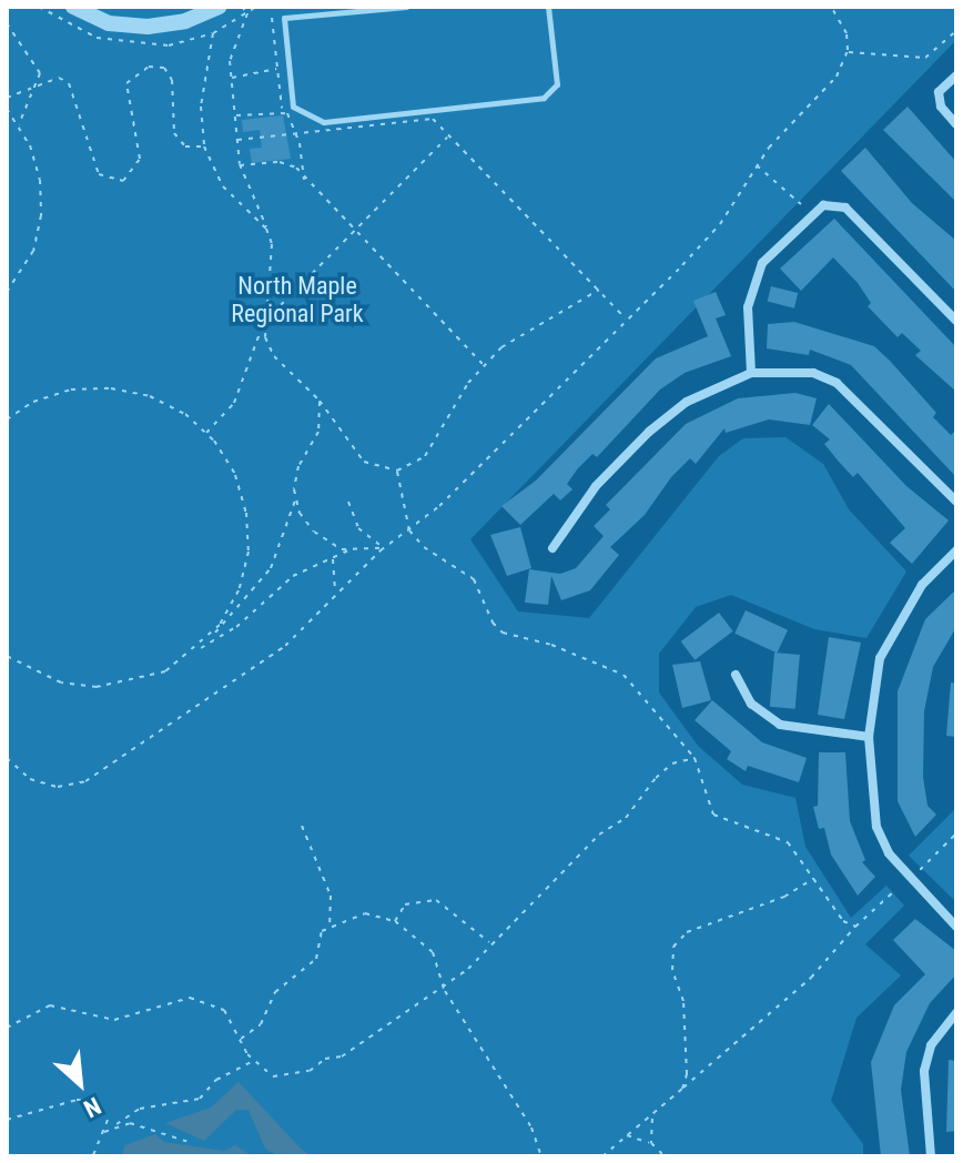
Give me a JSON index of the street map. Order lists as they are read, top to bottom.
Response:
{
  "parks": ["North Maple Regional Park"],
  "north": "bottom right"
}
